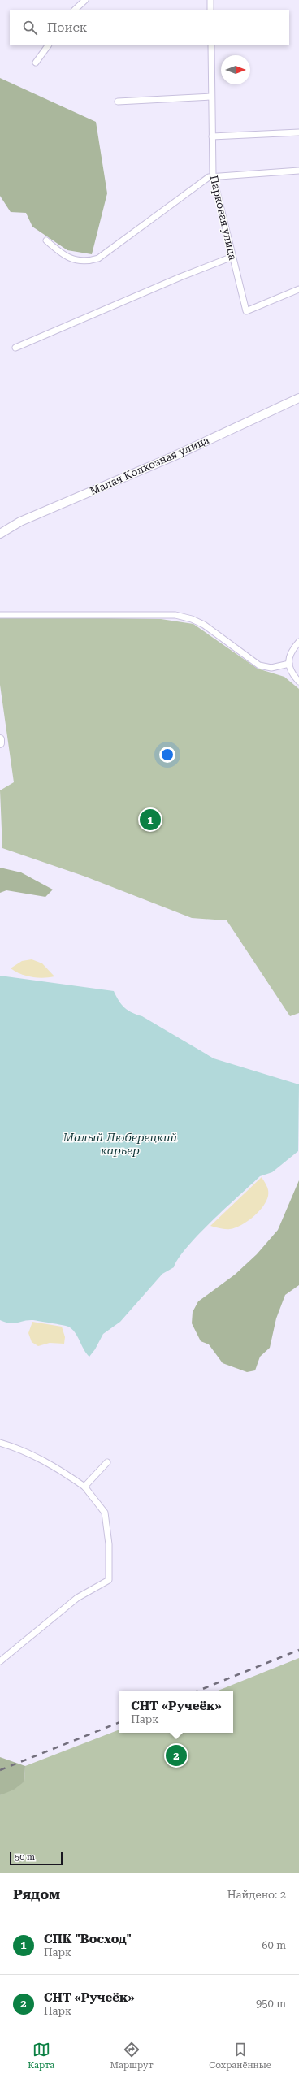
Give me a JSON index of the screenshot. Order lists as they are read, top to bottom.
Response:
{
  "streets": {
    "street": ["Парковая улица", "Малая Колхозная улица"]
  },
  "water": ["Малый Люберецкий карьер"],
  "scale_bar": "50 m",
  "north": "right",
  "page": {
    "search": "Поиск",
    "pins": ["1", "2"],
    "popup": ["СНТ «Ручеёк»", "Парк"],
    "scale": "50 m",
    "heading": ["Рядом", "Найдено: 2"],
    "list": [
      {
        "mark": "1",
        "name": "СПК \"Восход\"",
        "note": "Парк",
        "value": "60 m"
      },
      {
        "mark": "2",
        "name": "СНТ «Ручеёк»",
        "note": "Парк",
        "value": "950 m"
      }
    ],
    "nav": ["Карта", "Маршрут", "Сохранённые"]
  }
}
